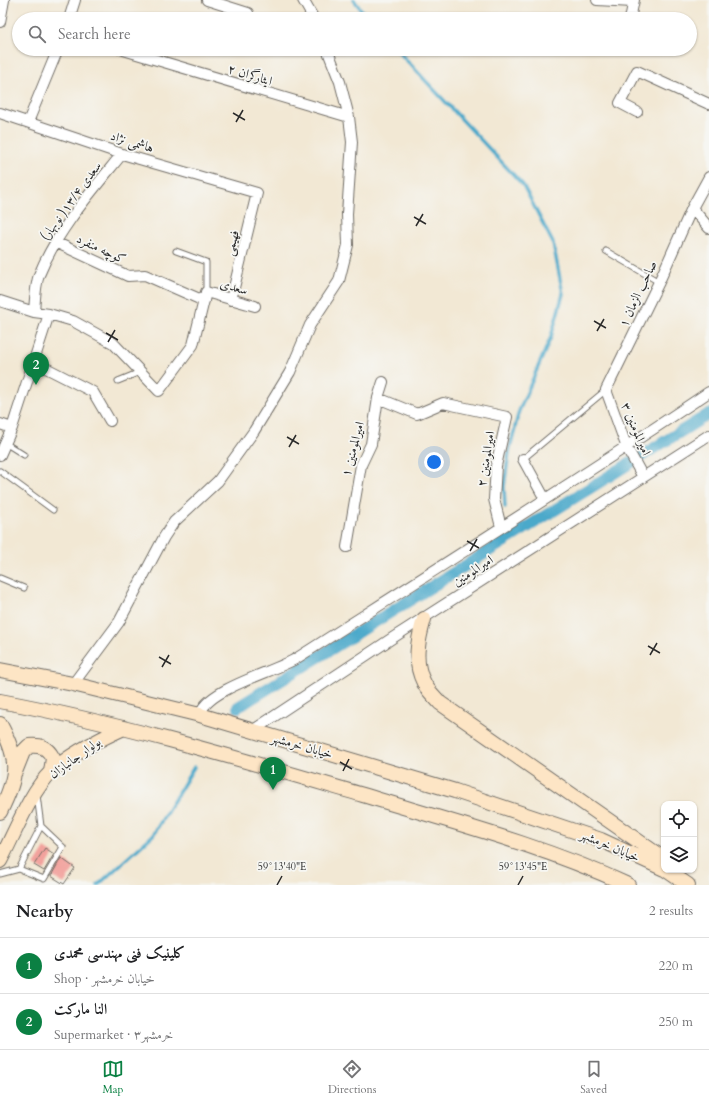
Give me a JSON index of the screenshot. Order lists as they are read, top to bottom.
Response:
{
  "streets": {
    "main road": ["خیابان خرمشهر", "بولوار جانبازان"],
    "street": [
      "ایثارگران ۲",
      "هاشمی نژاد",
      "سعدی ۱۳/۴( نوبهار)",
      "فهیمی",
      "کوچه منفرد",
      "سعدی",
      "صاحب الزمان ۱",
      "امیرالمومنین ۳",
      "امیرالمومنین ۱",
      "امیرالمومنین ۲",
      "امیرالمومنین"
    ]
  },
  "crossings": [
    ["هاشمی نژاد", "سعدی ۱۳/۴( نوبهار)"],
    ["هاشمی نژاد", "فهیمی"],
    ["سعدی ۱۳/۴( نوبهار)", "کوچه منفرد"],
    ["فهیمی", "سعدی"],
    ["کوچه منفرد", "سعدی"],
    ["صاحب الزمان ۱", "امیرالمومنین ۳"],
    ["امیرالمومنین ۳", "امیرالمومنین"],
    ["امیرالمومنین ۱", "امیرالمومنین ۲"],
    ["امیرالمومنین", "خیابان خرمشهر"],
    ["خیابان خرمشهر", "بولوار جانبازان"]
  ],
  "page": {
    "search": "Search here",
    "pins": ["2", "1"],
    "heading": ["Nearby", "2 results"],
    "list": [
      {
        "mark": "1",
        "name": "کلینیک فنی مهندسی محمدی",
        "note": "Shop · خیابان خرمشهر",
        "value": "220 m"
      },
      {
        "mark": "2",
        "name": "النا مارکت",
        "note": "Supermarket · خرمشهر۳",
        "value": "250 m"
      }
    ],
    "nav": ["Map", "Directions", "Saved"]
  },
  "coordinates": ["59°13'40\"E", "59°13'45\"E"]
}
